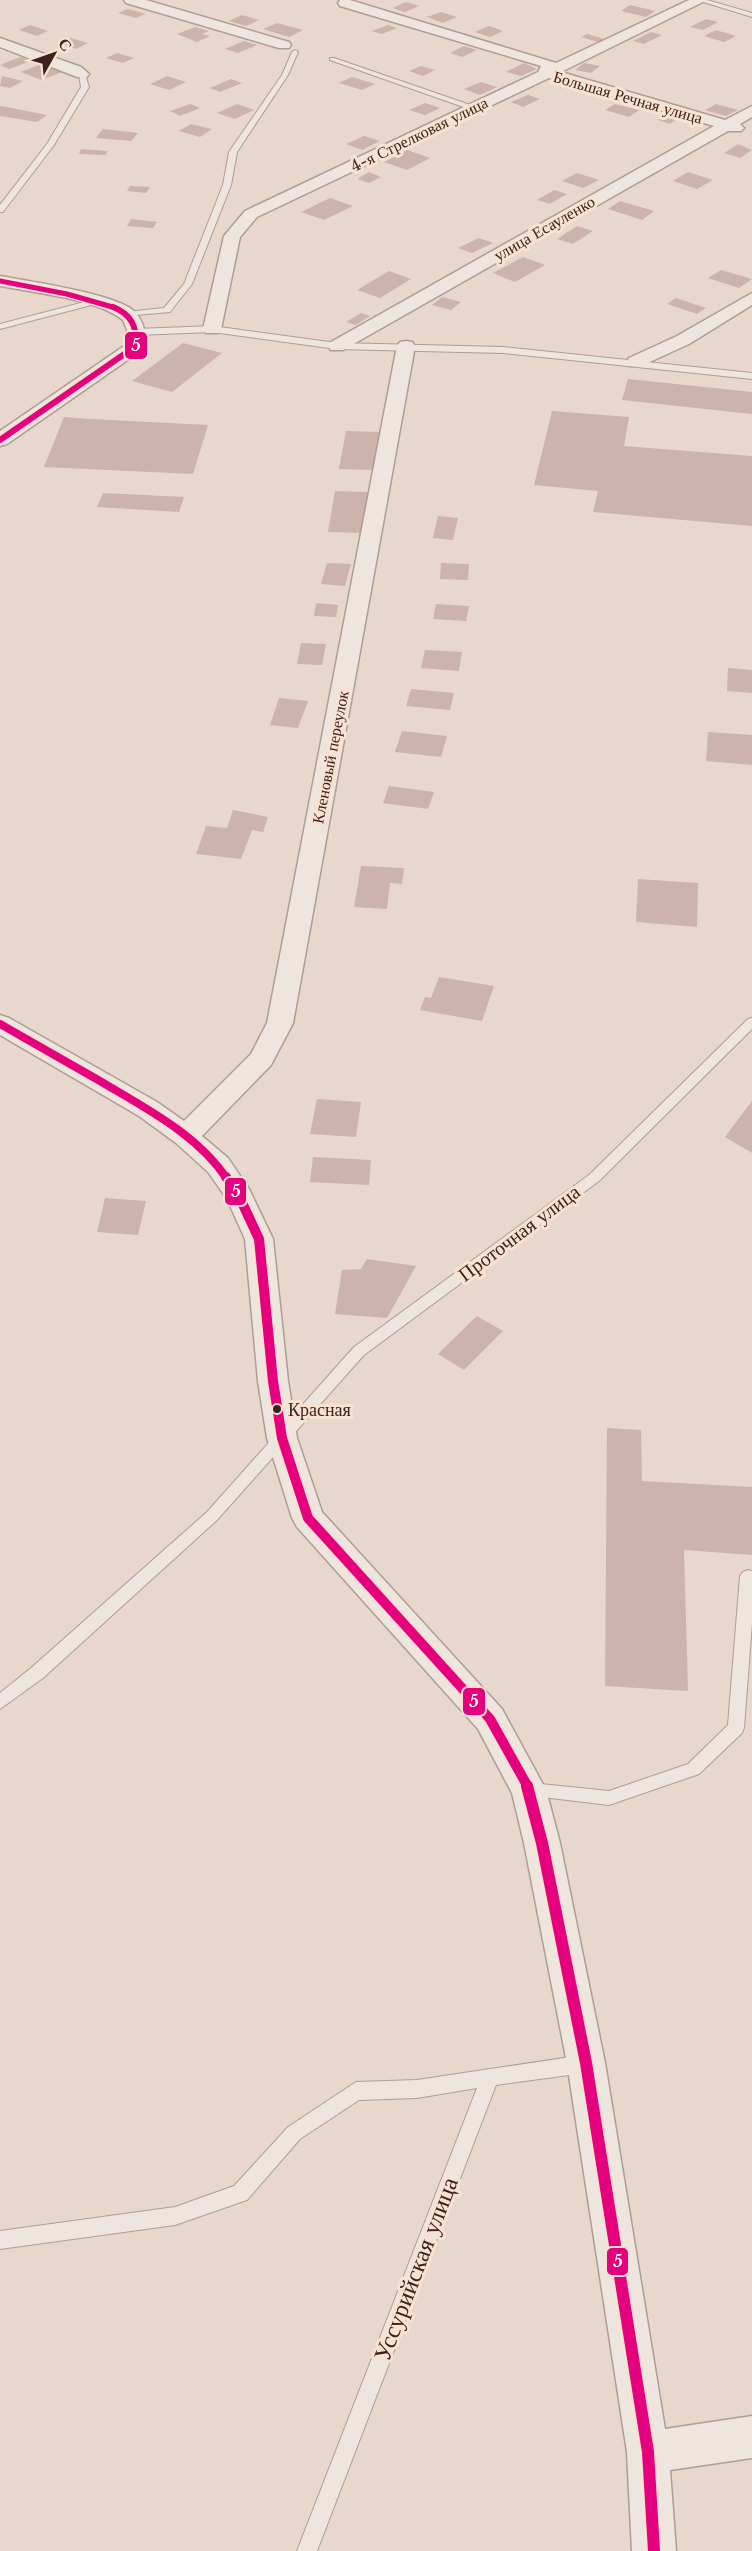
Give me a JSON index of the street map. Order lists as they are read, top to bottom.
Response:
{
  "streets": {
    "street": [
      "Большая Речная улица",
      "4-я Стрелковая улица",
      "улица Есауленко",
      "Кленовый переулок"
    ],
    "lane": ["Проточная улица", "Уссурийская улица"]
  },
  "crossings": [
    ["Большая Речная улица", "4-я Стрелковая улица"],
    ["Большая Речная улица", "улица Есауленко"]
  ],
  "places": ["Красная"],
  "lines": ["transit line 5"],
  "north": "top right"
}
